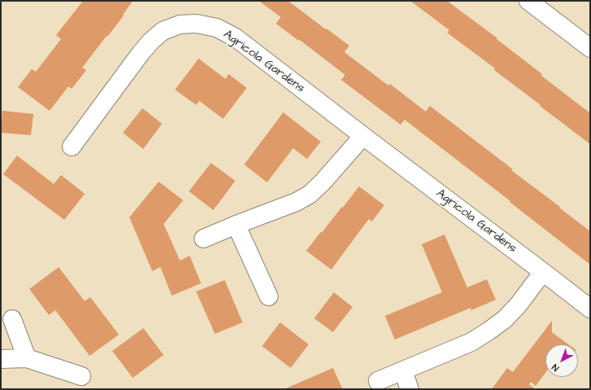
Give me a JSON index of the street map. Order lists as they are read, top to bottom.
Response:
{
  "streets": {
    "street": ["Agricola Gardens"]
  },
  "north": "bottom left"
}
